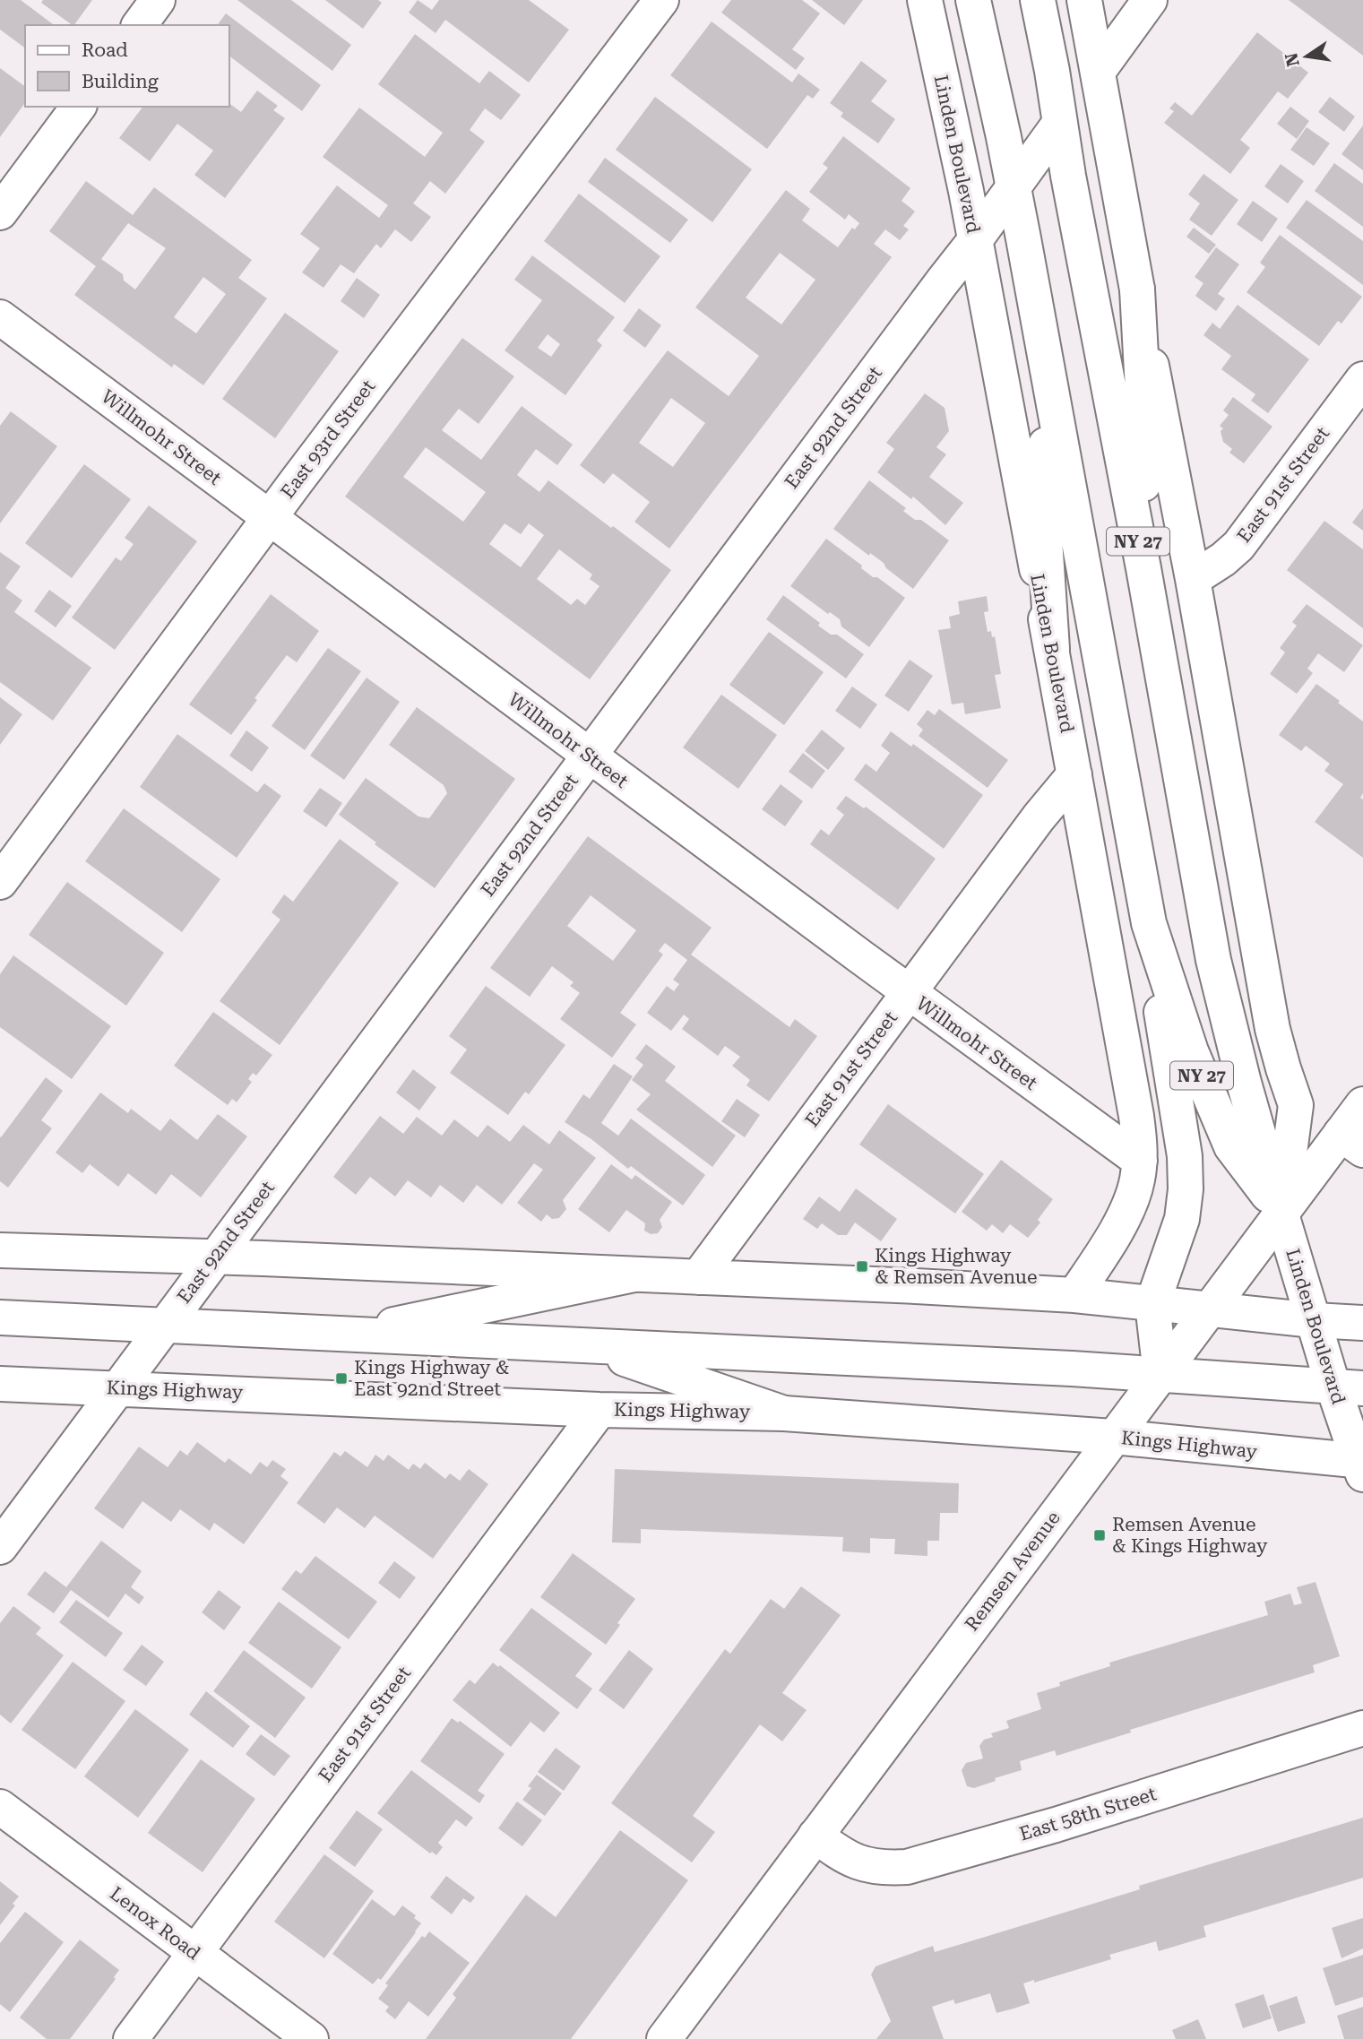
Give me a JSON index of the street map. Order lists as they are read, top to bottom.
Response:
{
  "streets": {
    "main road": [
      "Linden Boulevard",
      "East 92nd Street",
      "Willmohr Street",
      "East 93rd Street",
      "East 91st Street",
      "NY 27",
      "Kings Highway",
      "Remsen Avenue",
      "East 58th Street",
      "Lenox Road"
    ]
  },
  "crossings": [
    ["Linden Boulevard", "East 92nd Street"],
    ["Linden Boulevard", "Willmohr Street"],
    ["Linden Boulevard", "East 91st Street"],
    ["Linden Boulevard", "Kings Highway"],
    ["Linden Boulevard", "Remsen Avenue"],
    ["East 92nd Street", "Willmohr Street"],
    ["East 92nd Street", "Kings Highway"],
    ["Willmohr Street", "East 93rd Street"],
    ["Willmohr Street", "East 91st Street"],
    ["East 91st Street", "Kings Highway"],
    ["East 91st Street", "Lenox Road"],
    ["Kings Highway", "Remsen Avenue"],
    ["Remsen Avenue", "East 58th Street"]
  ],
  "places": {
    "transit": ["Kings Highway & Remsen Avenue", "Kings Highway & East 92nd Street", "Remsen Avenue & Kings Highway"]
  },
  "legend": ["Road", "Building"],
  "north": "left"
}
